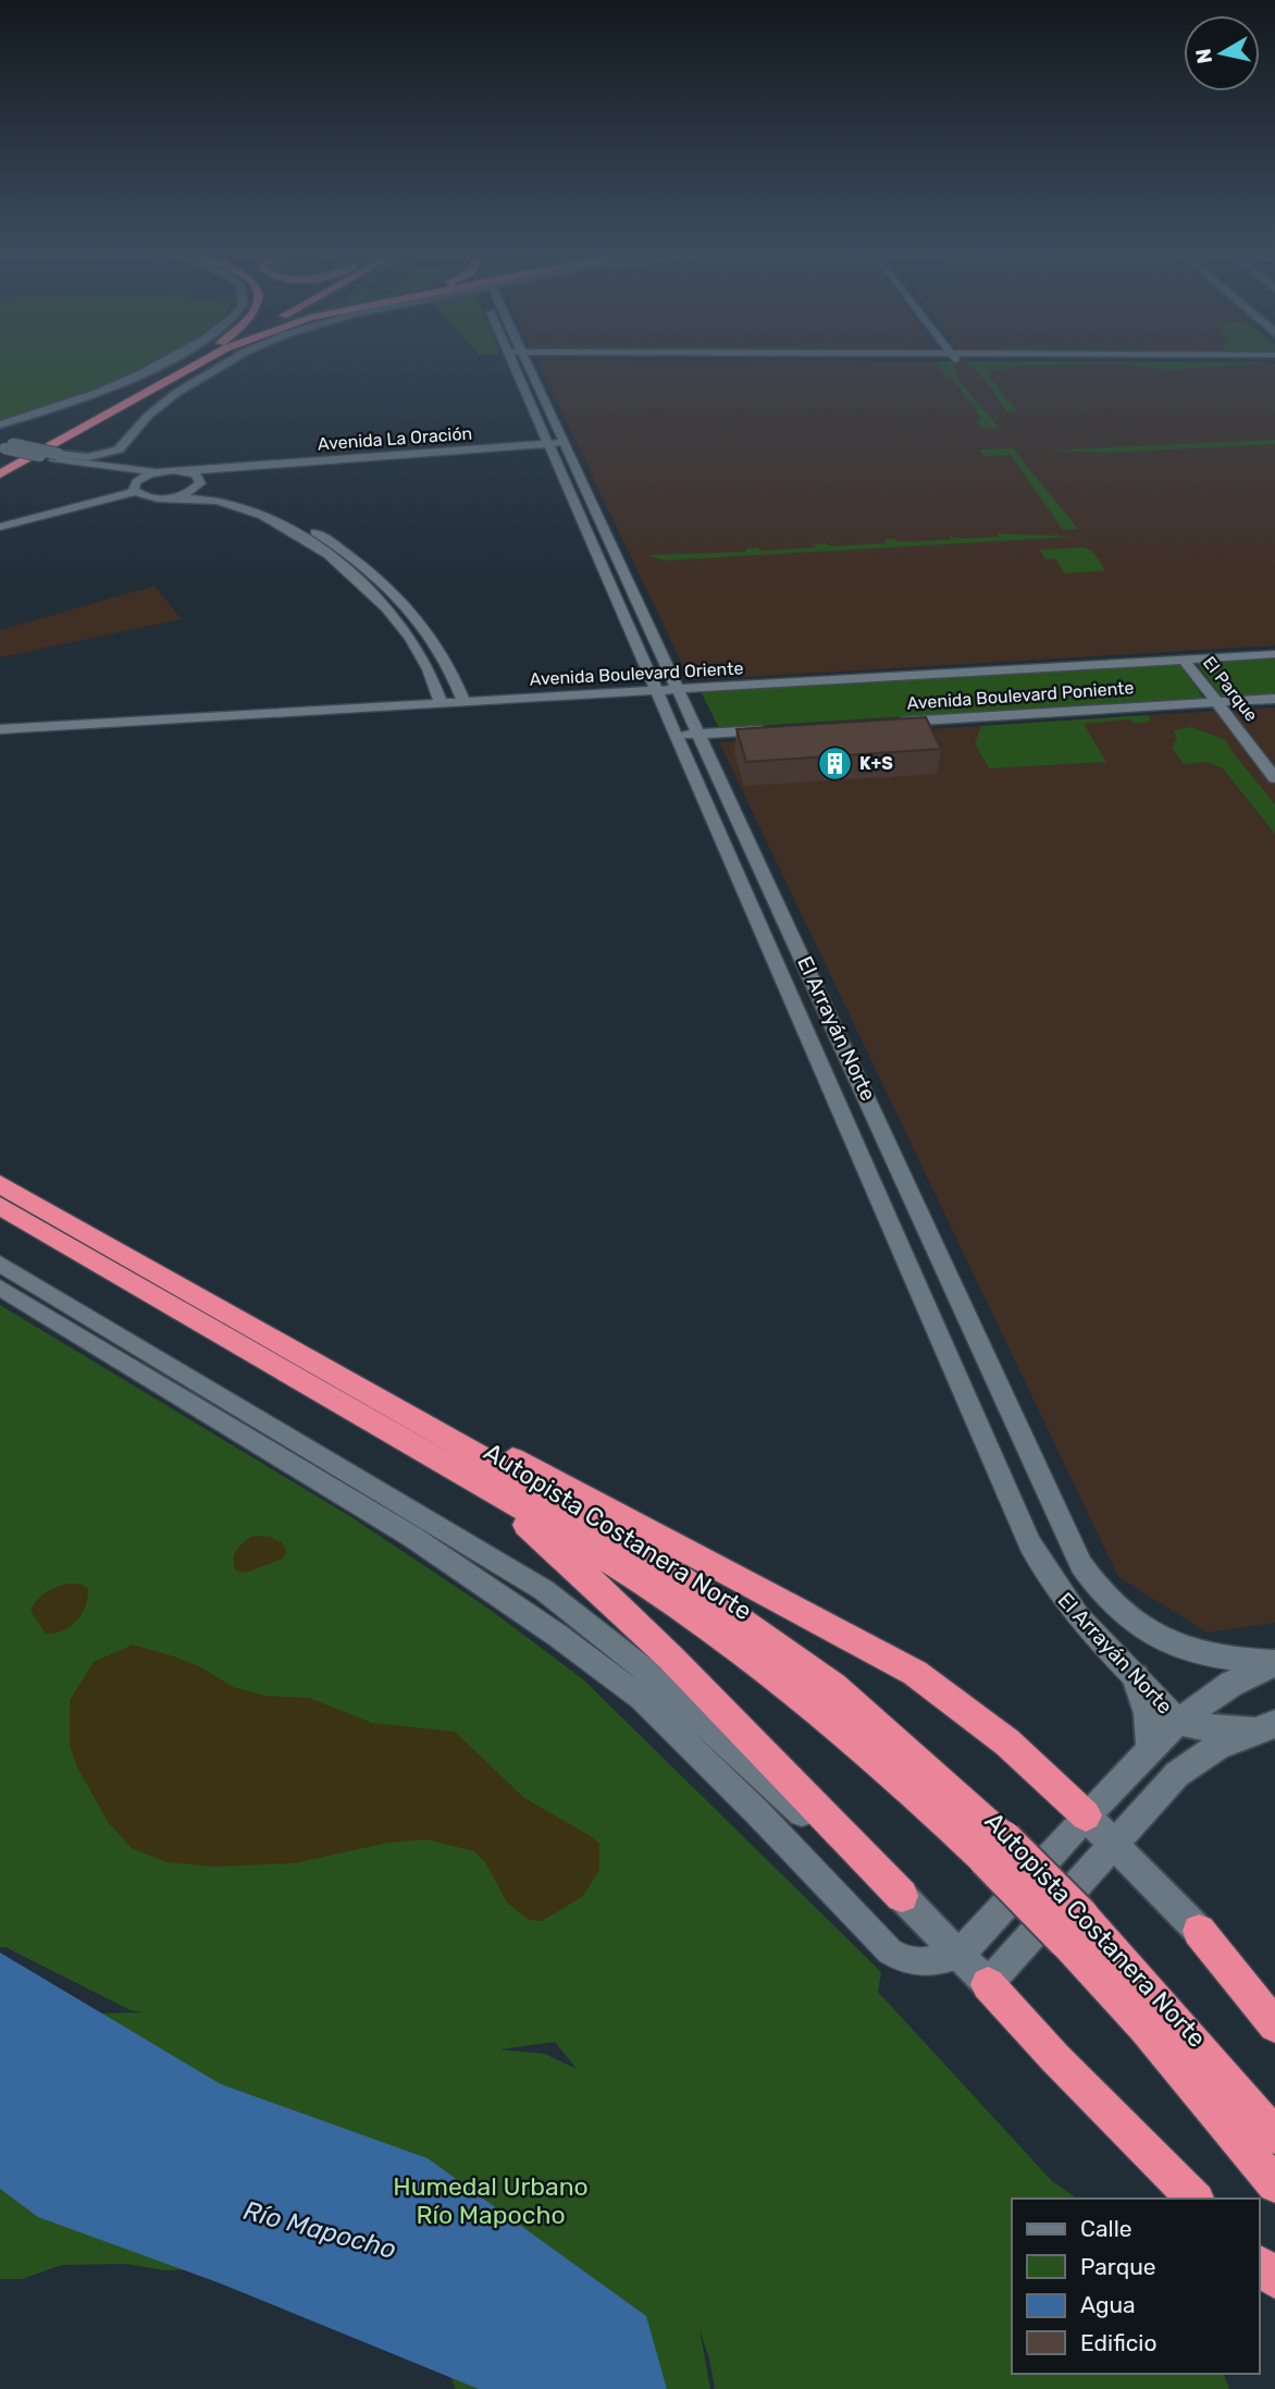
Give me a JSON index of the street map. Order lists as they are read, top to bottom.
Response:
{
  "streets": {
    "highway": ["Autopista Costanera Norte"],
    "street": [
      "Avenida La Oración",
      "Avenida Boulevard Oriente",
      "El Parque",
      "Avenida Boulevard Poniente",
      "El Arrayán Norte"
    ]
  },
  "crossings": [
    ["Avenida La Oración", "El Arrayán Norte"],
    ["Avenida Boulevard Oriente", "El Parque"],
    ["Avenida Boulevard Oriente", "El Arrayán Norte"],
    ["El Parque", "Avenida Boulevard Poniente"]
  ],
  "water": ["Río Mapocho"],
  "parks": ["Humedal Urbano Río Mapocho"],
  "places": {
    "building": ["K+S"]
  },
  "legend": [
    "Calle",
    "Parque",
    "Agua",
    "Edificio"
  ],
  "north": "left"
}
